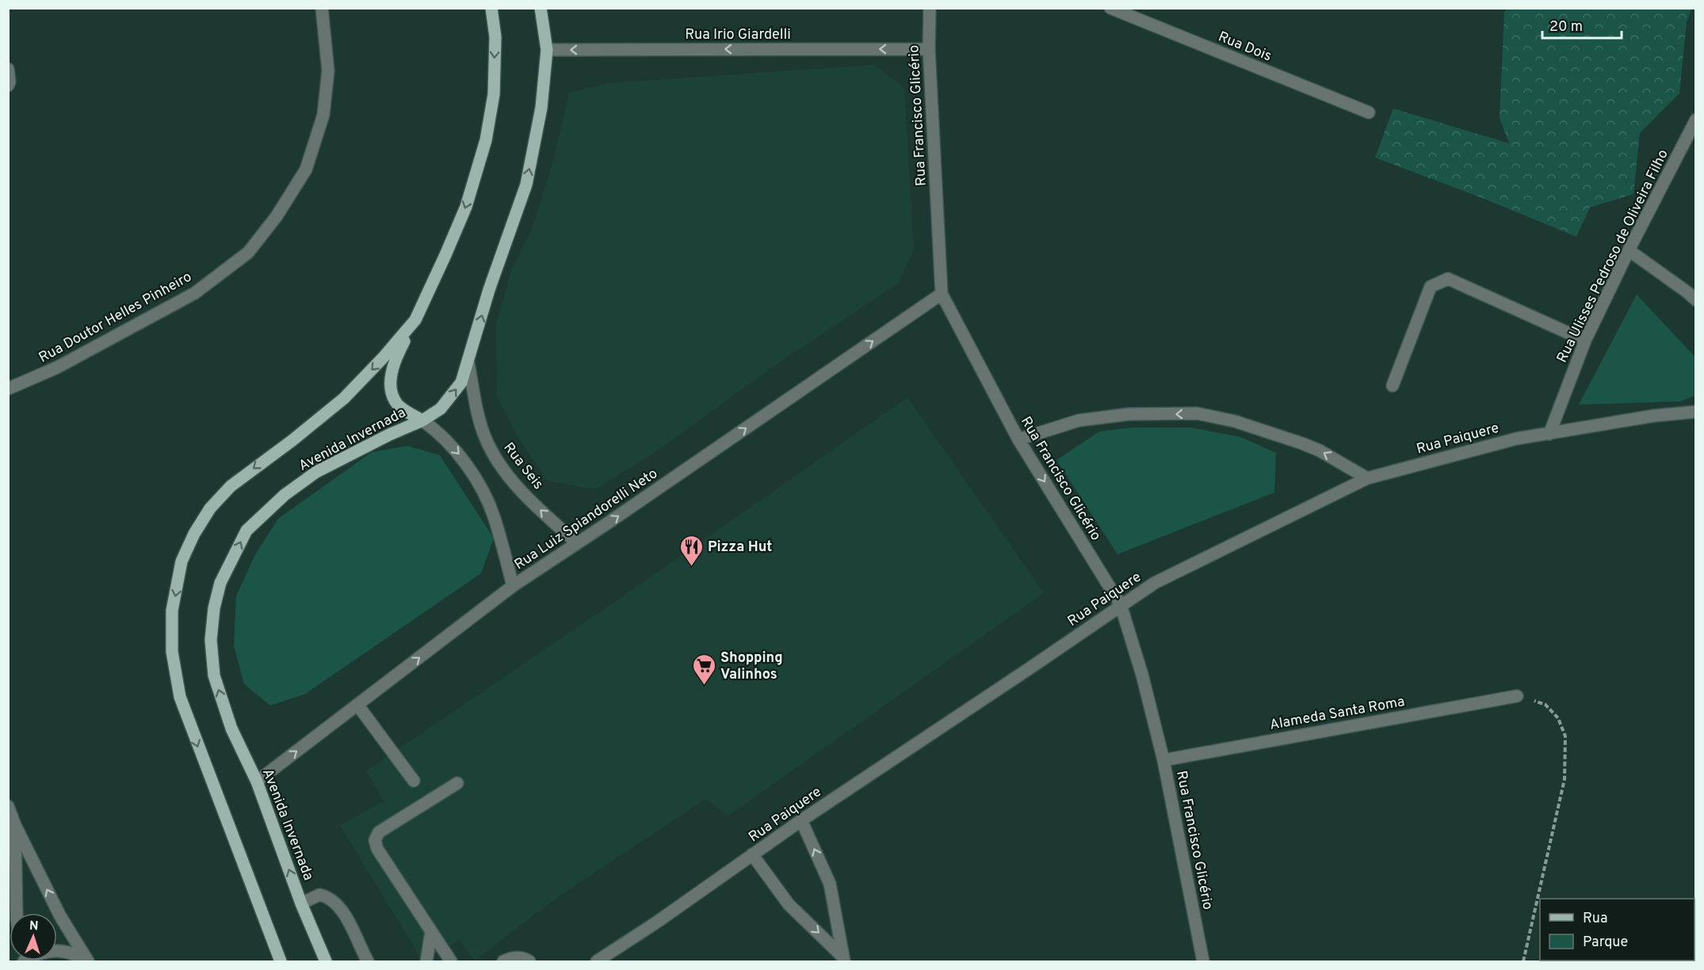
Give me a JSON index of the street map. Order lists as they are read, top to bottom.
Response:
{
  "streets": {
    "main road": ["Avenida Invernada"],
    "street": [
      "Rua Irio Giardelli",
      "Rua Dois",
      "Rua Francisco Glicério",
      "Rua Ulisses Pedroso de Oliveira Filho",
      "Rua Doutor Helles Pinheiro",
      "Rua Paiquere",
      "Rua Seis",
      "Rua Luiz Spiandorelli Neto",
      "Alameda Santa Roma"
    ]
  },
  "crossings": [
    ["Rua Irio Giardelli", "Rua Francisco Glicério"],
    ["Rua Irio Giardelli", "Avenida Invernada"],
    ["Rua Francisco Glicério", "Rua Paiquere"],
    ["Rua Francisco Glicério", "Rua Luiz Spiandorelli Neto"],
    ["Rua Francisco Glicério", "Alameda Santa Roma"],
    ["Rua Ulisses Pedroso de Oliveira Filho", "Rua Paiquere"],
    ["Avenida Invernada", "Rua Seis"],
    ["Avenida Invernada", "Rua Luiz Spiandorelli Neto"],
    ["Rua Seis", "Rua Luiz Spiandorelli Neto"]
  ],
  "one_way": ["Rua Irio Giardelli", "Rua Luiz Spiandorelli Neto"],
  "places": {
    "restaurant": ["Pizza Hut"],
    "supermarket": ["Shopping Valinhos"]
  },
  "legend": ["Rua", "Parque"],
  "scale_bar": "20 m",
  "north": "top"
}
